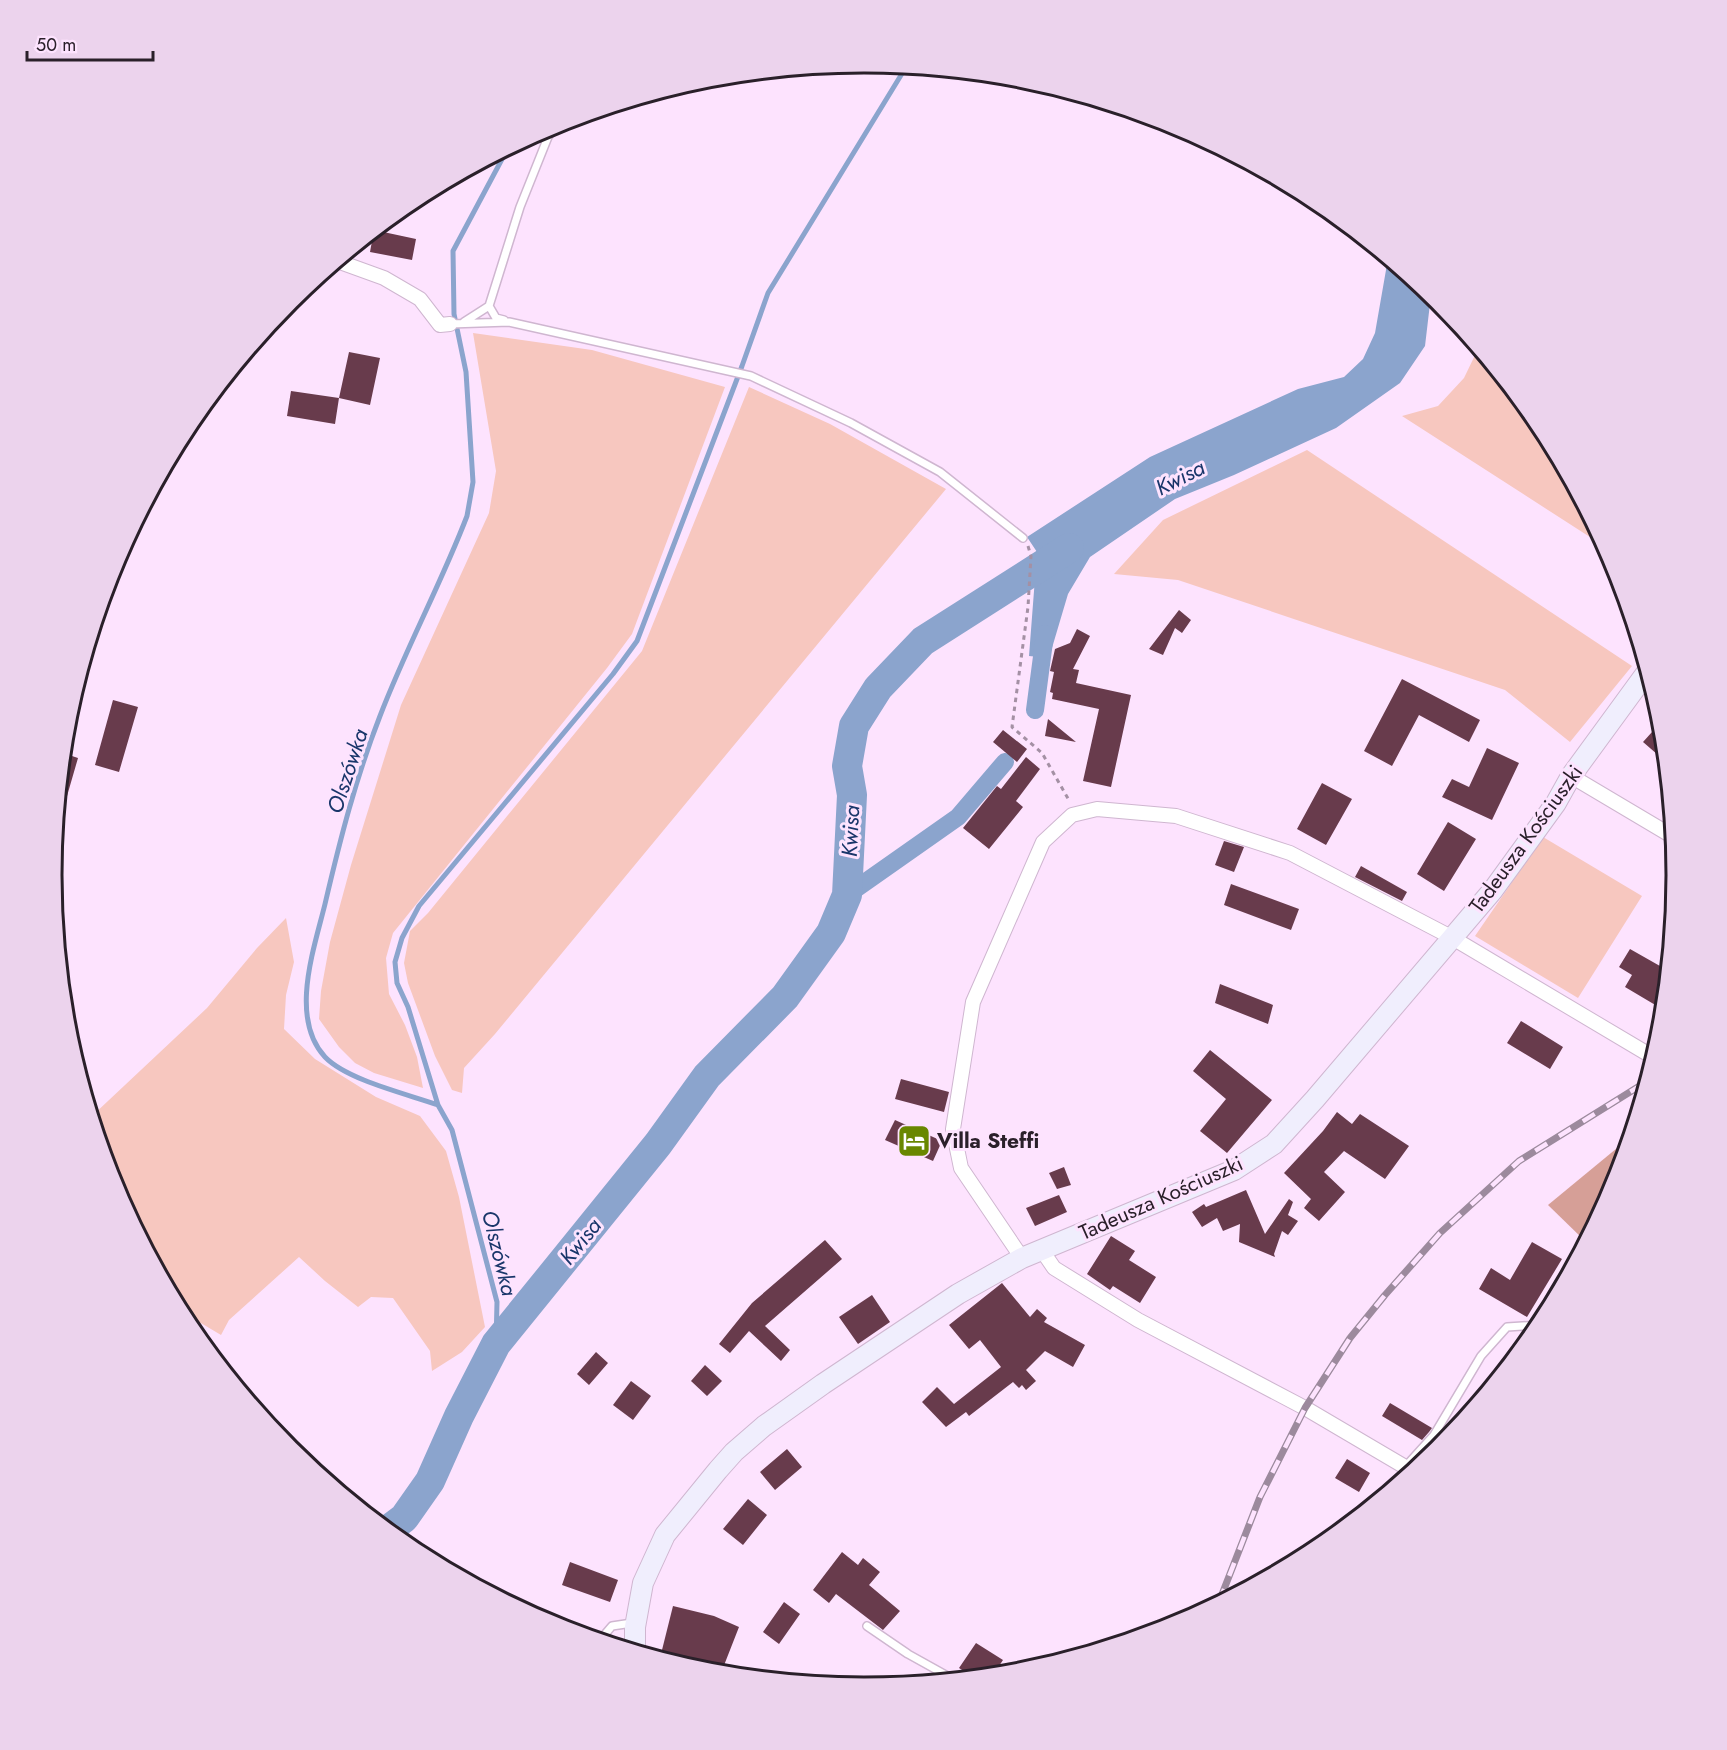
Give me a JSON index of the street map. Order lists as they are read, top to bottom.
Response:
{
  "streets": {
    "main road": ["Tadeusza Kościuszki"]
  },
  "water": ["Kwisa", "Olszówka"],
  "places": {
    "hotel": ["Villa Steffi"]
  },
  "scale_bar": "50 m"
}
